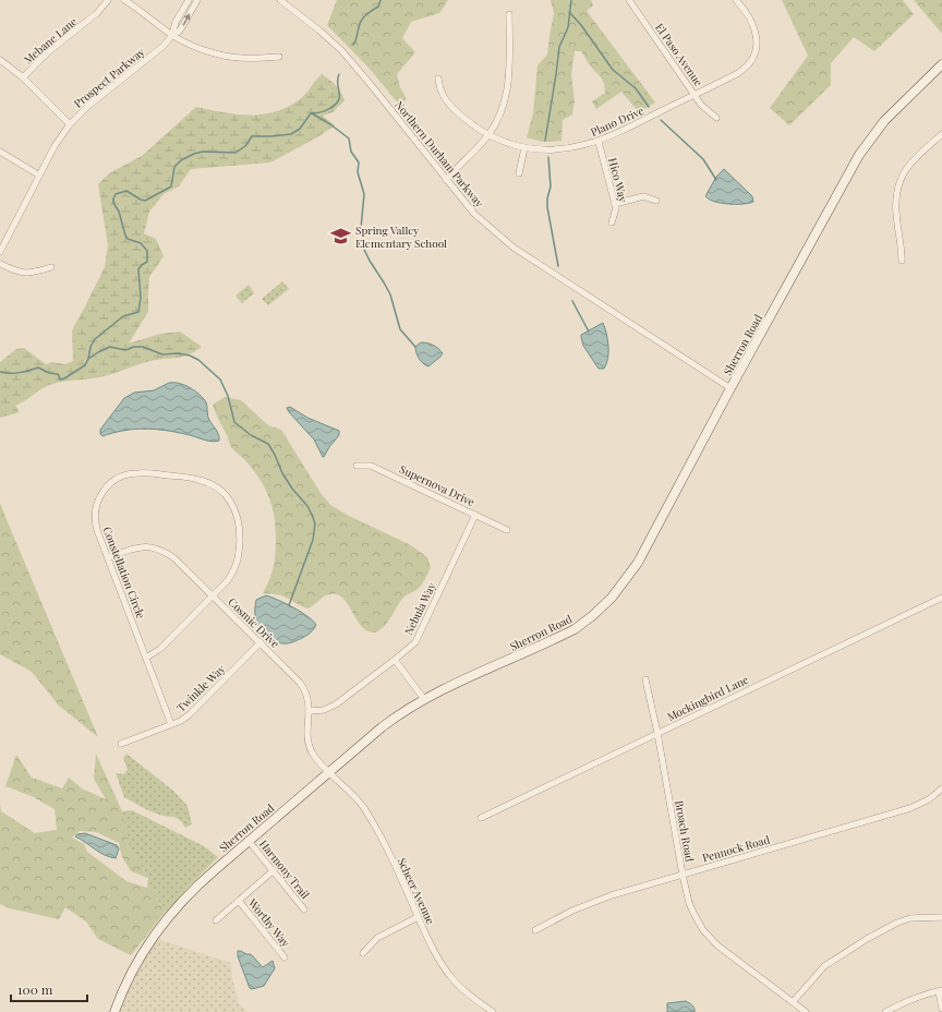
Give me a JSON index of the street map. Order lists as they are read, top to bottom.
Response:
{
  "streets": {
    "main road": ["Sherron Road"],
    "street": [
      "Mebane Lane",
      "El Paso Avenue",
      "Prospect Parkway",
      "Plano Drive",
      "Northern Durham Parkway",
      "Hico Way",
      "Supernova Drive",
      "Constellation Circle",
      "Nebula Way",
      "Cosmic Drive",
      "Twinkle Way",
      "Mockingbird Lane",
      "Broach Road",
      "Pennock Road",
      "Harmony Trail",
      "Scheer Avenue",
      "Worthy Way"
    ]
  },
  "crossings": [
    ["El Paso Avenue", "Plano Drive"],
    ["Plano Drive", "Hico Way"],
    ["Northern Durham Parkway", "Sherron Road"],
    ["Sherron Road", "Cosmic Drive"],
    ["Sherron Road", "Harmony Trail"],
    ["Sherron Road", "Scheer Avenue"],
    ["Supernova Drive", "Nebula Way"],
    ["Constellation Circle", "Cosmic Drive"],
    ["Constellation Circle", "Twinkle Way"],
    ["Nebula Way", "Cosmic Drive"],
    ["Cosmic Drive", "Twinkle Way"],
    ["Cosmic Drive", "Scheer Avenue"],
    ["Mockingbird Lane", "Broach Road"],
    ["Broach Road", "Pennock Road"]
  ],
  "places": {
    "school or university": ["Spring Valley Elementary School"]
  },
  "scale_bar": "100 m"
}
